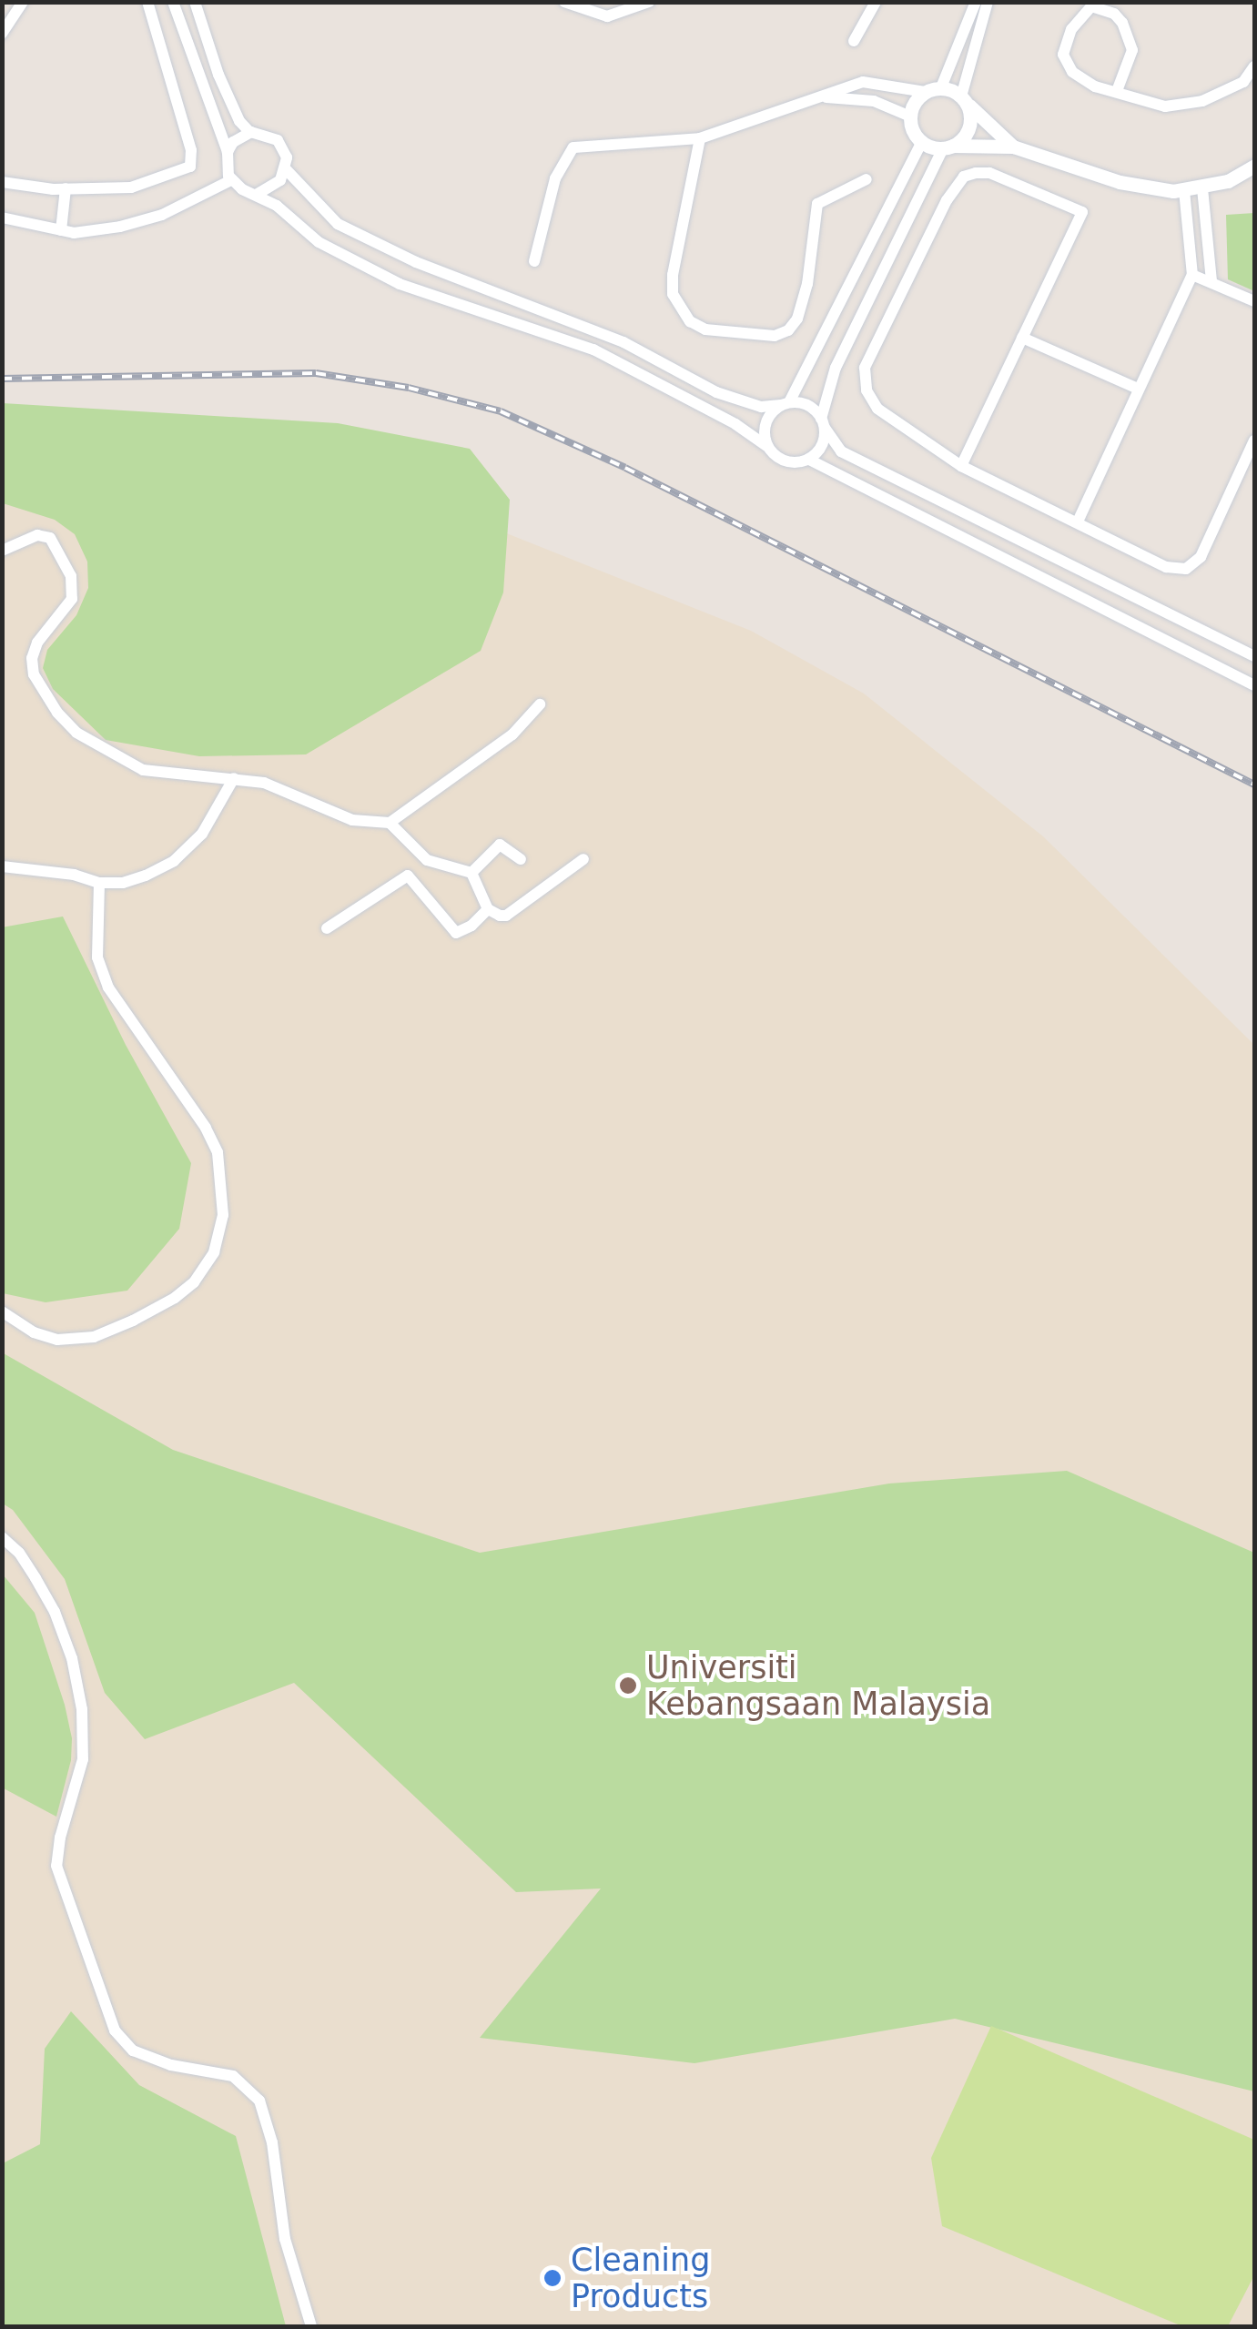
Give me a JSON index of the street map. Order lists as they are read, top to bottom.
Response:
{
  "places": ["Universiti Kebangsaan Malaysia", "Cleaning Products"]
}
